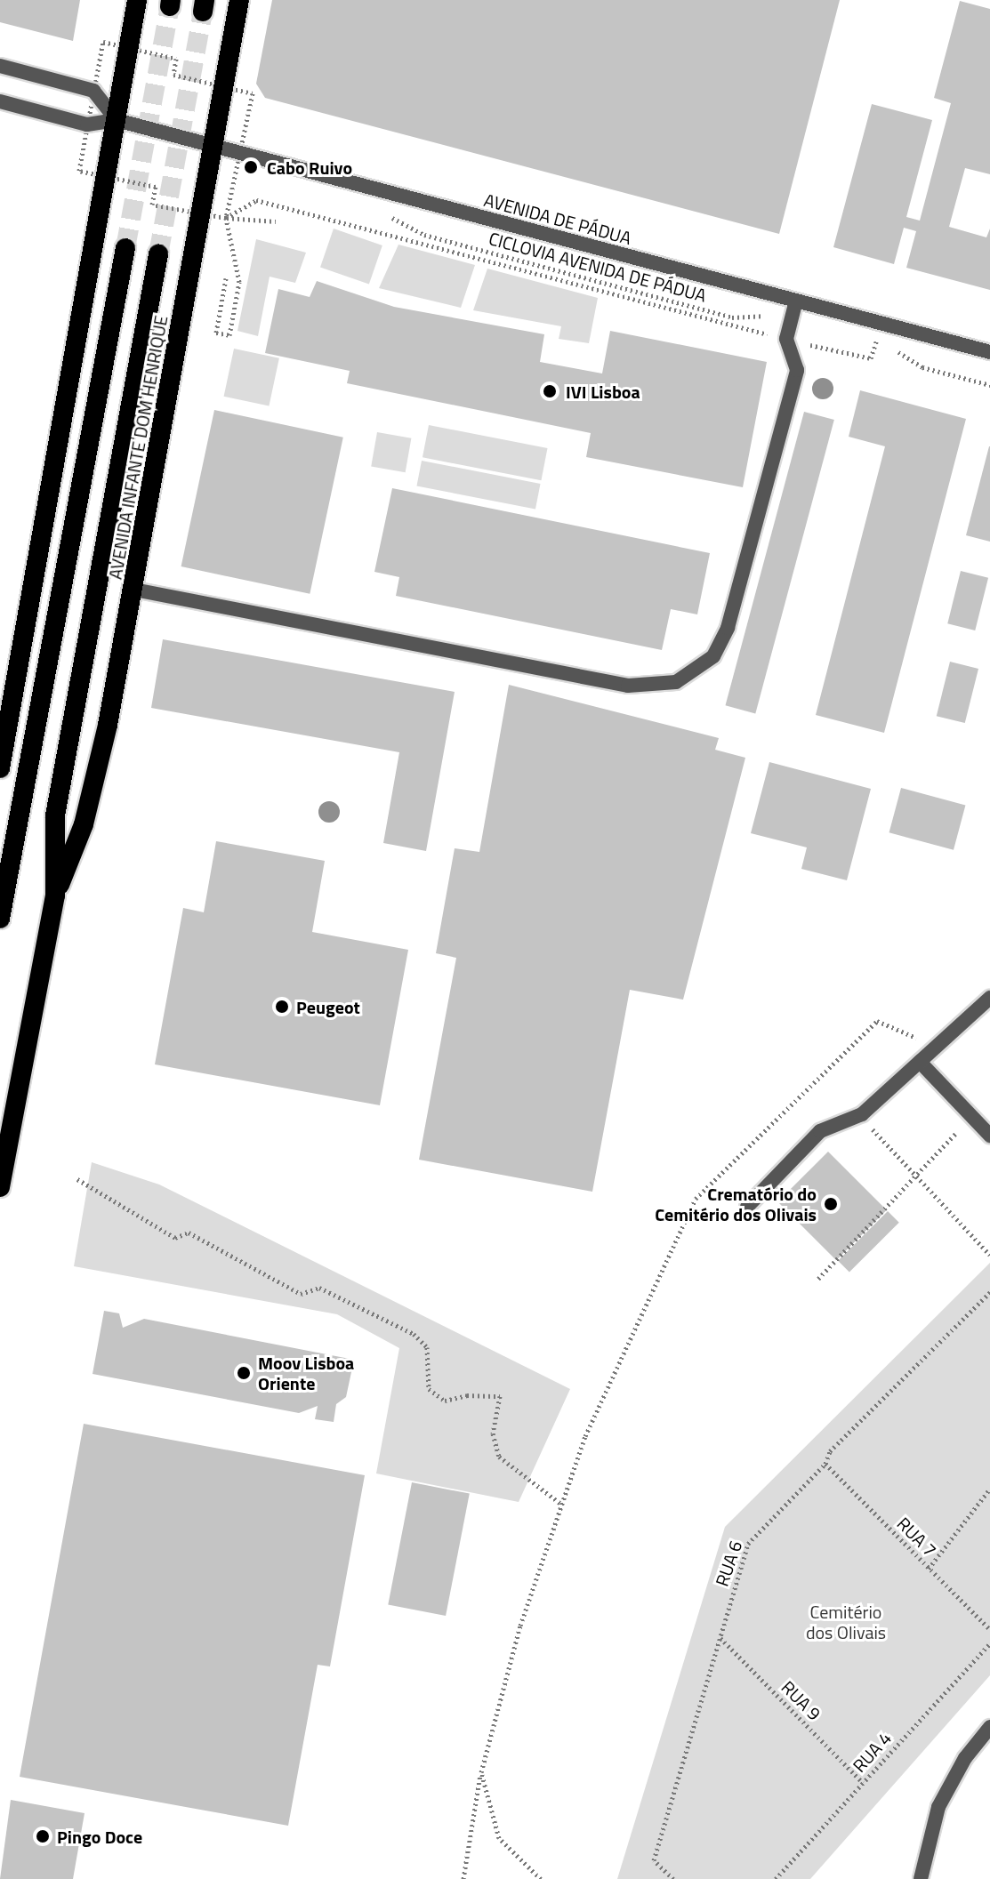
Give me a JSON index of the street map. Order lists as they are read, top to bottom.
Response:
{
  "streets": {
    "highway": ["AVENIDA INFANTE DOM HENRIQUE"],
    "street": ["AVENIDA DE PÁDUA"],
    "path": [
      "CICLOVIA AVENIDA DE PÁDUA",
      "RUA 7",
      "RUA 6",
      "RUA 9",
      "RUA 4"
    ]
  },
  "crossings": [
    ["AVENIDA DE PÁDUA", "AVENIDA INFANTE DOM HENRIQUE"],
    ["RUA 7", "RUA 6"],
    ["RUA 6", "RUA 9"],
    ["RUA 9", "RUA 4"]
  ],
  "parks": ["Cemitério dos Olivais"],
  "places": [
    "Cabo Ruivo",
    "IVI Lisboa",
    "Peugeot",
    "Crematório do Cemitério dos Olivais",
    "Moov Lisboa Oriente",
    "Pingo Doce"
  ]
}
